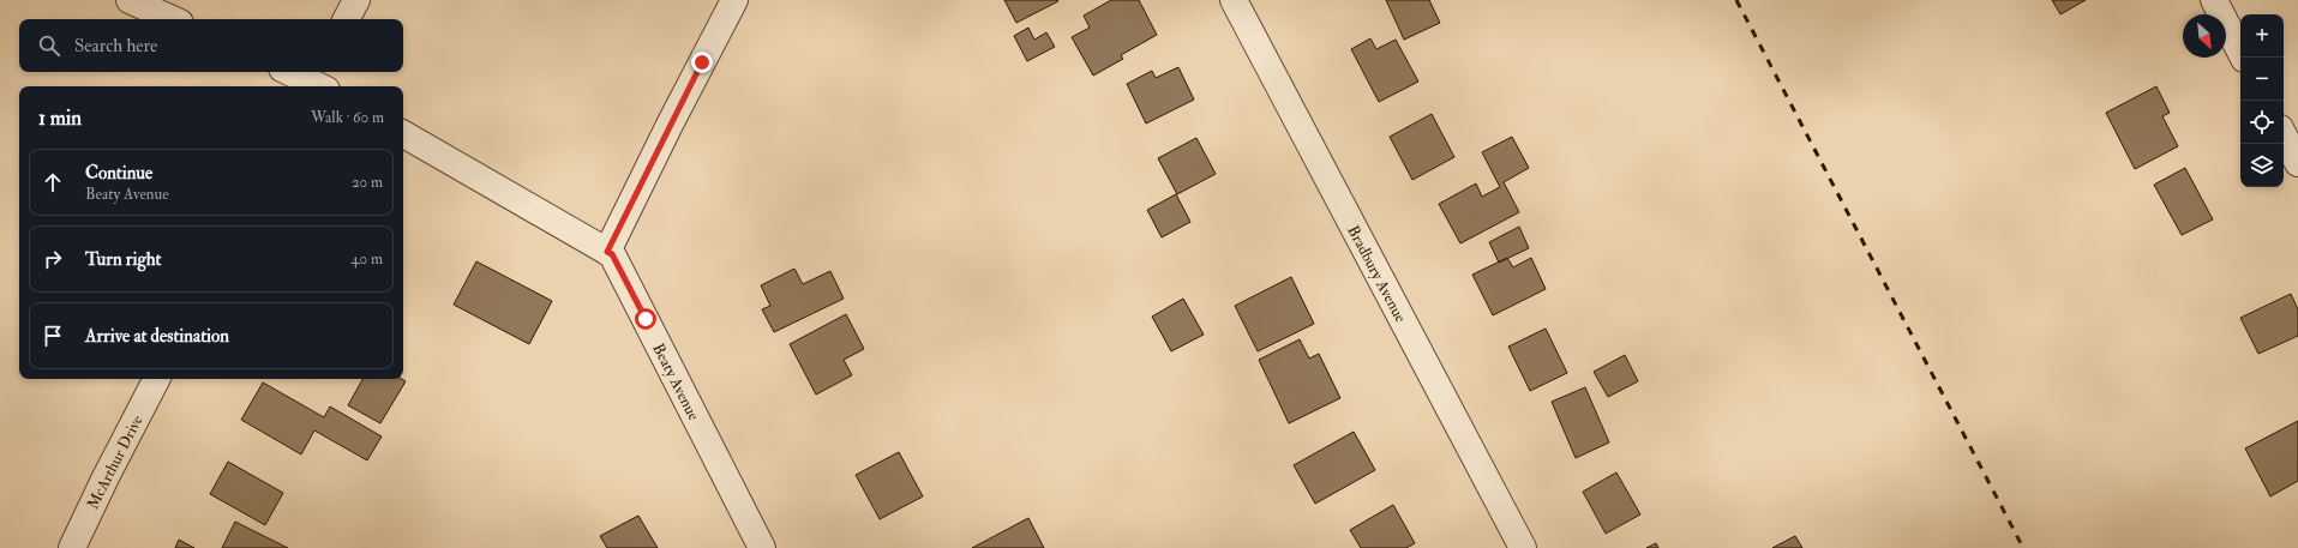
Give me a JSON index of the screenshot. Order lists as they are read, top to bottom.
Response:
{
  "streets": {
    "street": ["Bradbury Avenue", "Beaty Avenue", "McArthur Drive"]
  },
  "north": "bottom right",
  "page": {
    "map_buttons": ["+", "−"],
    "search": "Search here",
    "heading": ["1 min", "Walk · 60 m"],
    "list": [
      ["Continue", "Beaty Avenue", "20 m"],
      ["Turn right", "40 m"],
      "Arrive at destination"
    ]
  }
}
